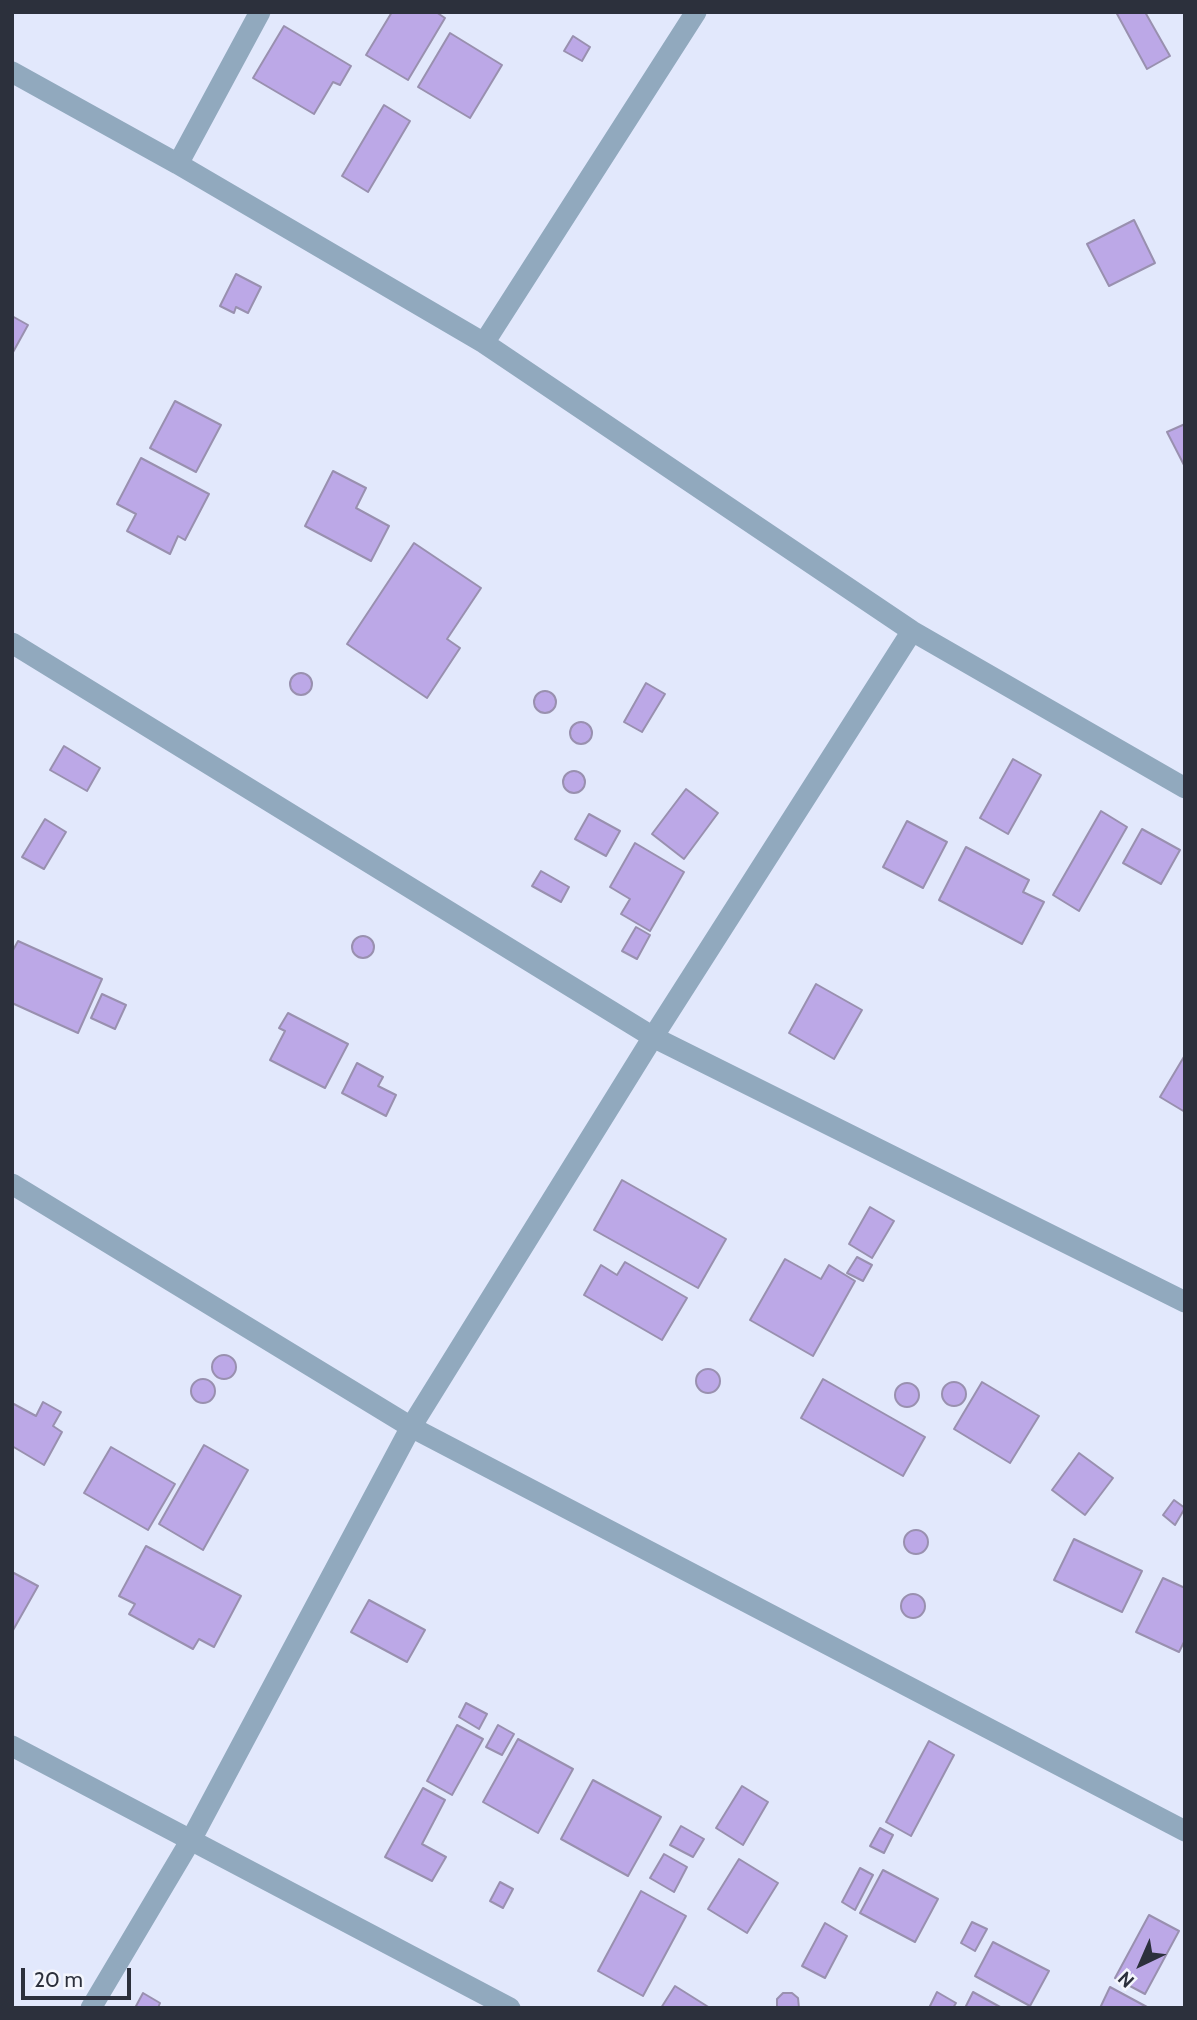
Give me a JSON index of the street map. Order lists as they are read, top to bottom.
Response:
{
  "scale_bar": "20 m",
  "north": "bottom left"
}
